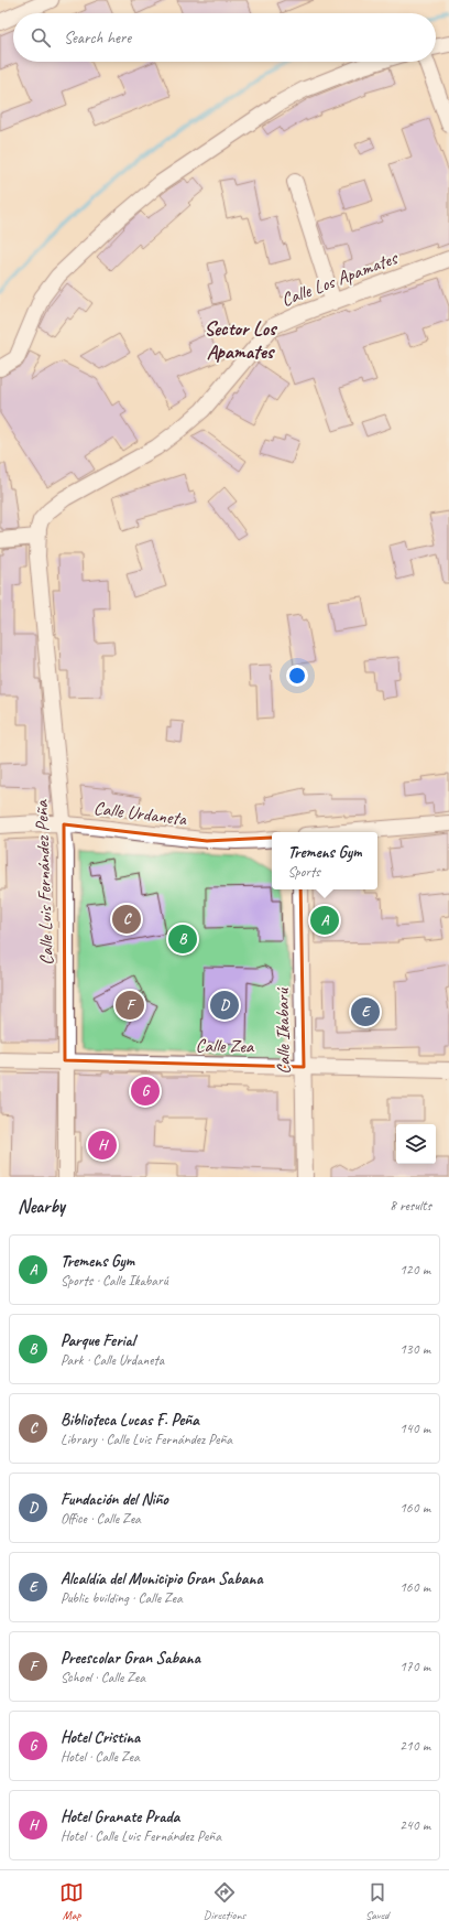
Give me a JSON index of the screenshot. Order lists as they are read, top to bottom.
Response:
{
  "streets": {
    "street": [
      "Calle Los Apamates",
      "Calle Urdaneta",
      "Calle Luis Fernández Peña",
      "Calle Ikabarú",
      "Calle Zea"
    ]
  },
  "crossings": [
    ["Calle Los Apamates", "Calle Luis Fernández Peña"],
    ["Calle Urdaneta", "Calle Luis Fernández Peña"],
    ["Calle Luis Fernández Peña", "Calle Zea"],
    ["Calle Ikabarú", "Calle Zea"]
  ],
  "districts": ["Sector Los Apamates"],
  "page": {
    "search": "Search here",
    "popup": ["Tremens Gym", "Sports"],
    "pins": [
      "C",
      "A",
      "B",
      "D",
      "F",
      "E",
      "G",
      "H"
    ],
    "heading": ["Nearby", "8 results"],
    "list": [
      {
        "mark": "A",
        "name": "Tremens Gym",
        "note": "Sports · Calle Ikabarú",
        "value": "120 m"
      },
      {
        "mark": "B",
        "name": "Parque Ferial",
        "note": "Park · Calle Urdaneta",
        "value": "130 m"
      },
      {
        "mark": "C",
        "name": "Biblioteca Lucas F. Peña",
        "note": "Library · Calle Luis Fernández Peña",
        "value": "140 m"
      },
      {
        "mark": "D",
        "name": "Fundación del Niño",
        "note": "Office · Calle Zea",
        "value": "160 m"
      },
      {
        "mark": "E",
        "name": "Alcaldía del Municipio Gran Sabana",
        "note": "Public building · Calle Zea",
        "value": "160 m"
      },
      {
        "mark": "F",
        "name": "Preescolar Gran Sabana",
        "note": "School · Calle Zea",
        "value": "170 m"
      },
      {
        "mark": "G",
        "name": "Hotel Cristina",
        "note": "Hotel · Calle Zea",
        "value": "210 m"
      },
      {
        "mark": "H",
        "name": "Hotel Granate Prada",
        "note": "Hotel · Calle Luis Fernández Peña",
        "value": "240 m"
      }
    ],
    "nav": ["Map", "Directions", "Saved"]
  }
}
